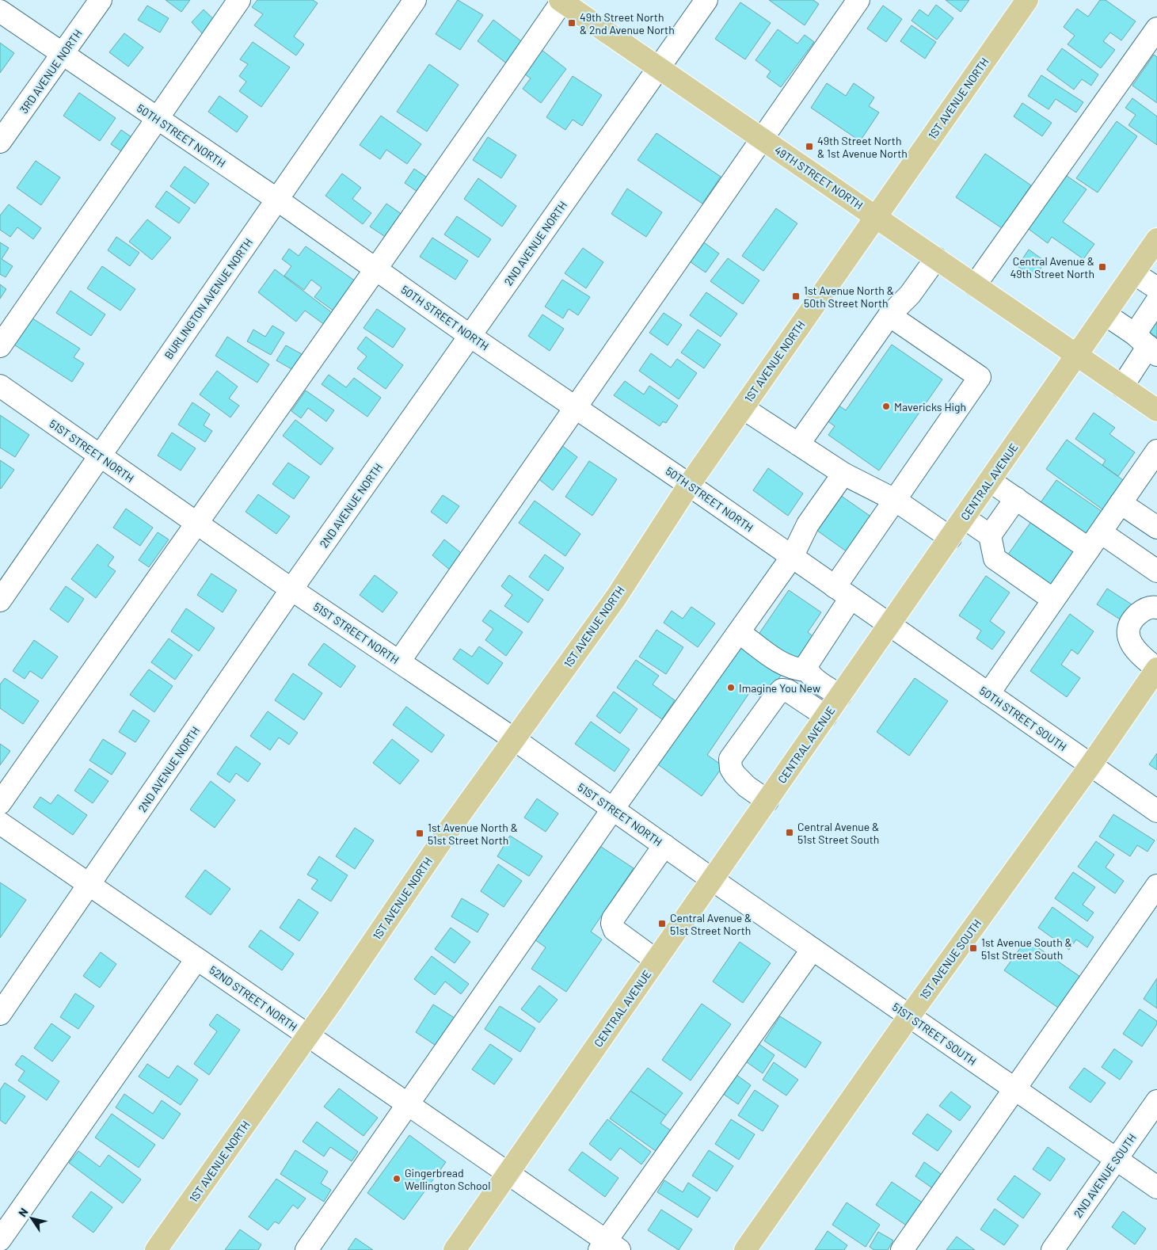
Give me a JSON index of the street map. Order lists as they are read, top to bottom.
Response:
{
  "streets": {
    "main road": [
      "1ST AVENUE NORTH",
      "49TH STREET NORTH",
      "CENTRAL AVENUE",
      "1ST AVENUE SOUTH"
    ],
    "street": [
      "3RD AVENUE NORTH",
      "50TH STREET NORTH",
      "2ND AVENUE NORTH",
      "BURLINGTON AVENUE NORTH",
      "51ST STREET NORTH",
      "50TH STREET SOUTH",
      "52ND STREET NORTH",
      "51ST STREET SOUTH",
      "2ND AVENUE SOUTH"
    ]
  },
  "crossings": [
    ["3RD AVENUE NORTH", "50TH STREET NORTH"],
    ["1ST AVENUE NORTH", "50TH STREET NORTH"],
    ["1ST AVENUE NORTH", "49TH STREET NORTH"],
    ["1ST AVENUE NORTH", "51ST STREET NORTH"],
    ["1ST AVENUE NORTH", "52ND STREET NORTH"],
    ["50TH STREET NORTH", "2ND AVENUE NORTH"],
    ["50TH STREET NORTH", "BURLINGTON AVENUE NORTH"],
    ["50TH STREET NORTH", "CENTRAL AVENUE"],
    ["50TH STREET NORTH", "50TH STREET SOUTH"],
    ["49TH STREET NORTH", "2ND AVENUE NORTH"],
    ["49TH STREET NORTH", "CENTRAL AVENUE"],
    ["2ND AVENUE NORTH", "51ST STREET NORTH"],
    ["2ND AVENUE NORTH", "52ND STREET NORTH"],
    ["BURLINGTON AVENUE NORTH", "51ST STREET NORTH"],
    ["51ST STREET NORTH", "CENTRAL AVENUE"],
    ["51ST STREET NORTH", "51ST STREET SOUTH"],
    ["CENTRAL AVENUE", "50TH STREET SOUTH"],
    ["CENTRAL AVENUE", "52ND STREET NORTH"],
    ["CENTRAL AVENUE", "51ST STREET SOUTH"],
    ["50TH STREET SOUTH", "1ST AVENUE SOUTH"],
    ["1ST AVENUE SOUTH", "51ST STREET SOUTH"],
    ["51ST STREET SOUTH", "2ND AVENUE SOUTH"]
  ],
  "places": {
    "transit": [
      "49th Street North & 2nd Avenue North",
      "49th Street North & 1st Avenue North",
      "Central Avenue & 49th Street North",
      "1st Avenue North & 50th Street North",
      "Central Avenue & 51st Street South",
      "1st Avenue North & 51st Street North",
      "Central Avenue & 51st Street North",
      "1st Avenue South & 51st Street South"
    ],
    "other": ["Mavericks High", "Imagine You New", "Gingerbread Wellington School"]
  },
  "north": "top left"
}
